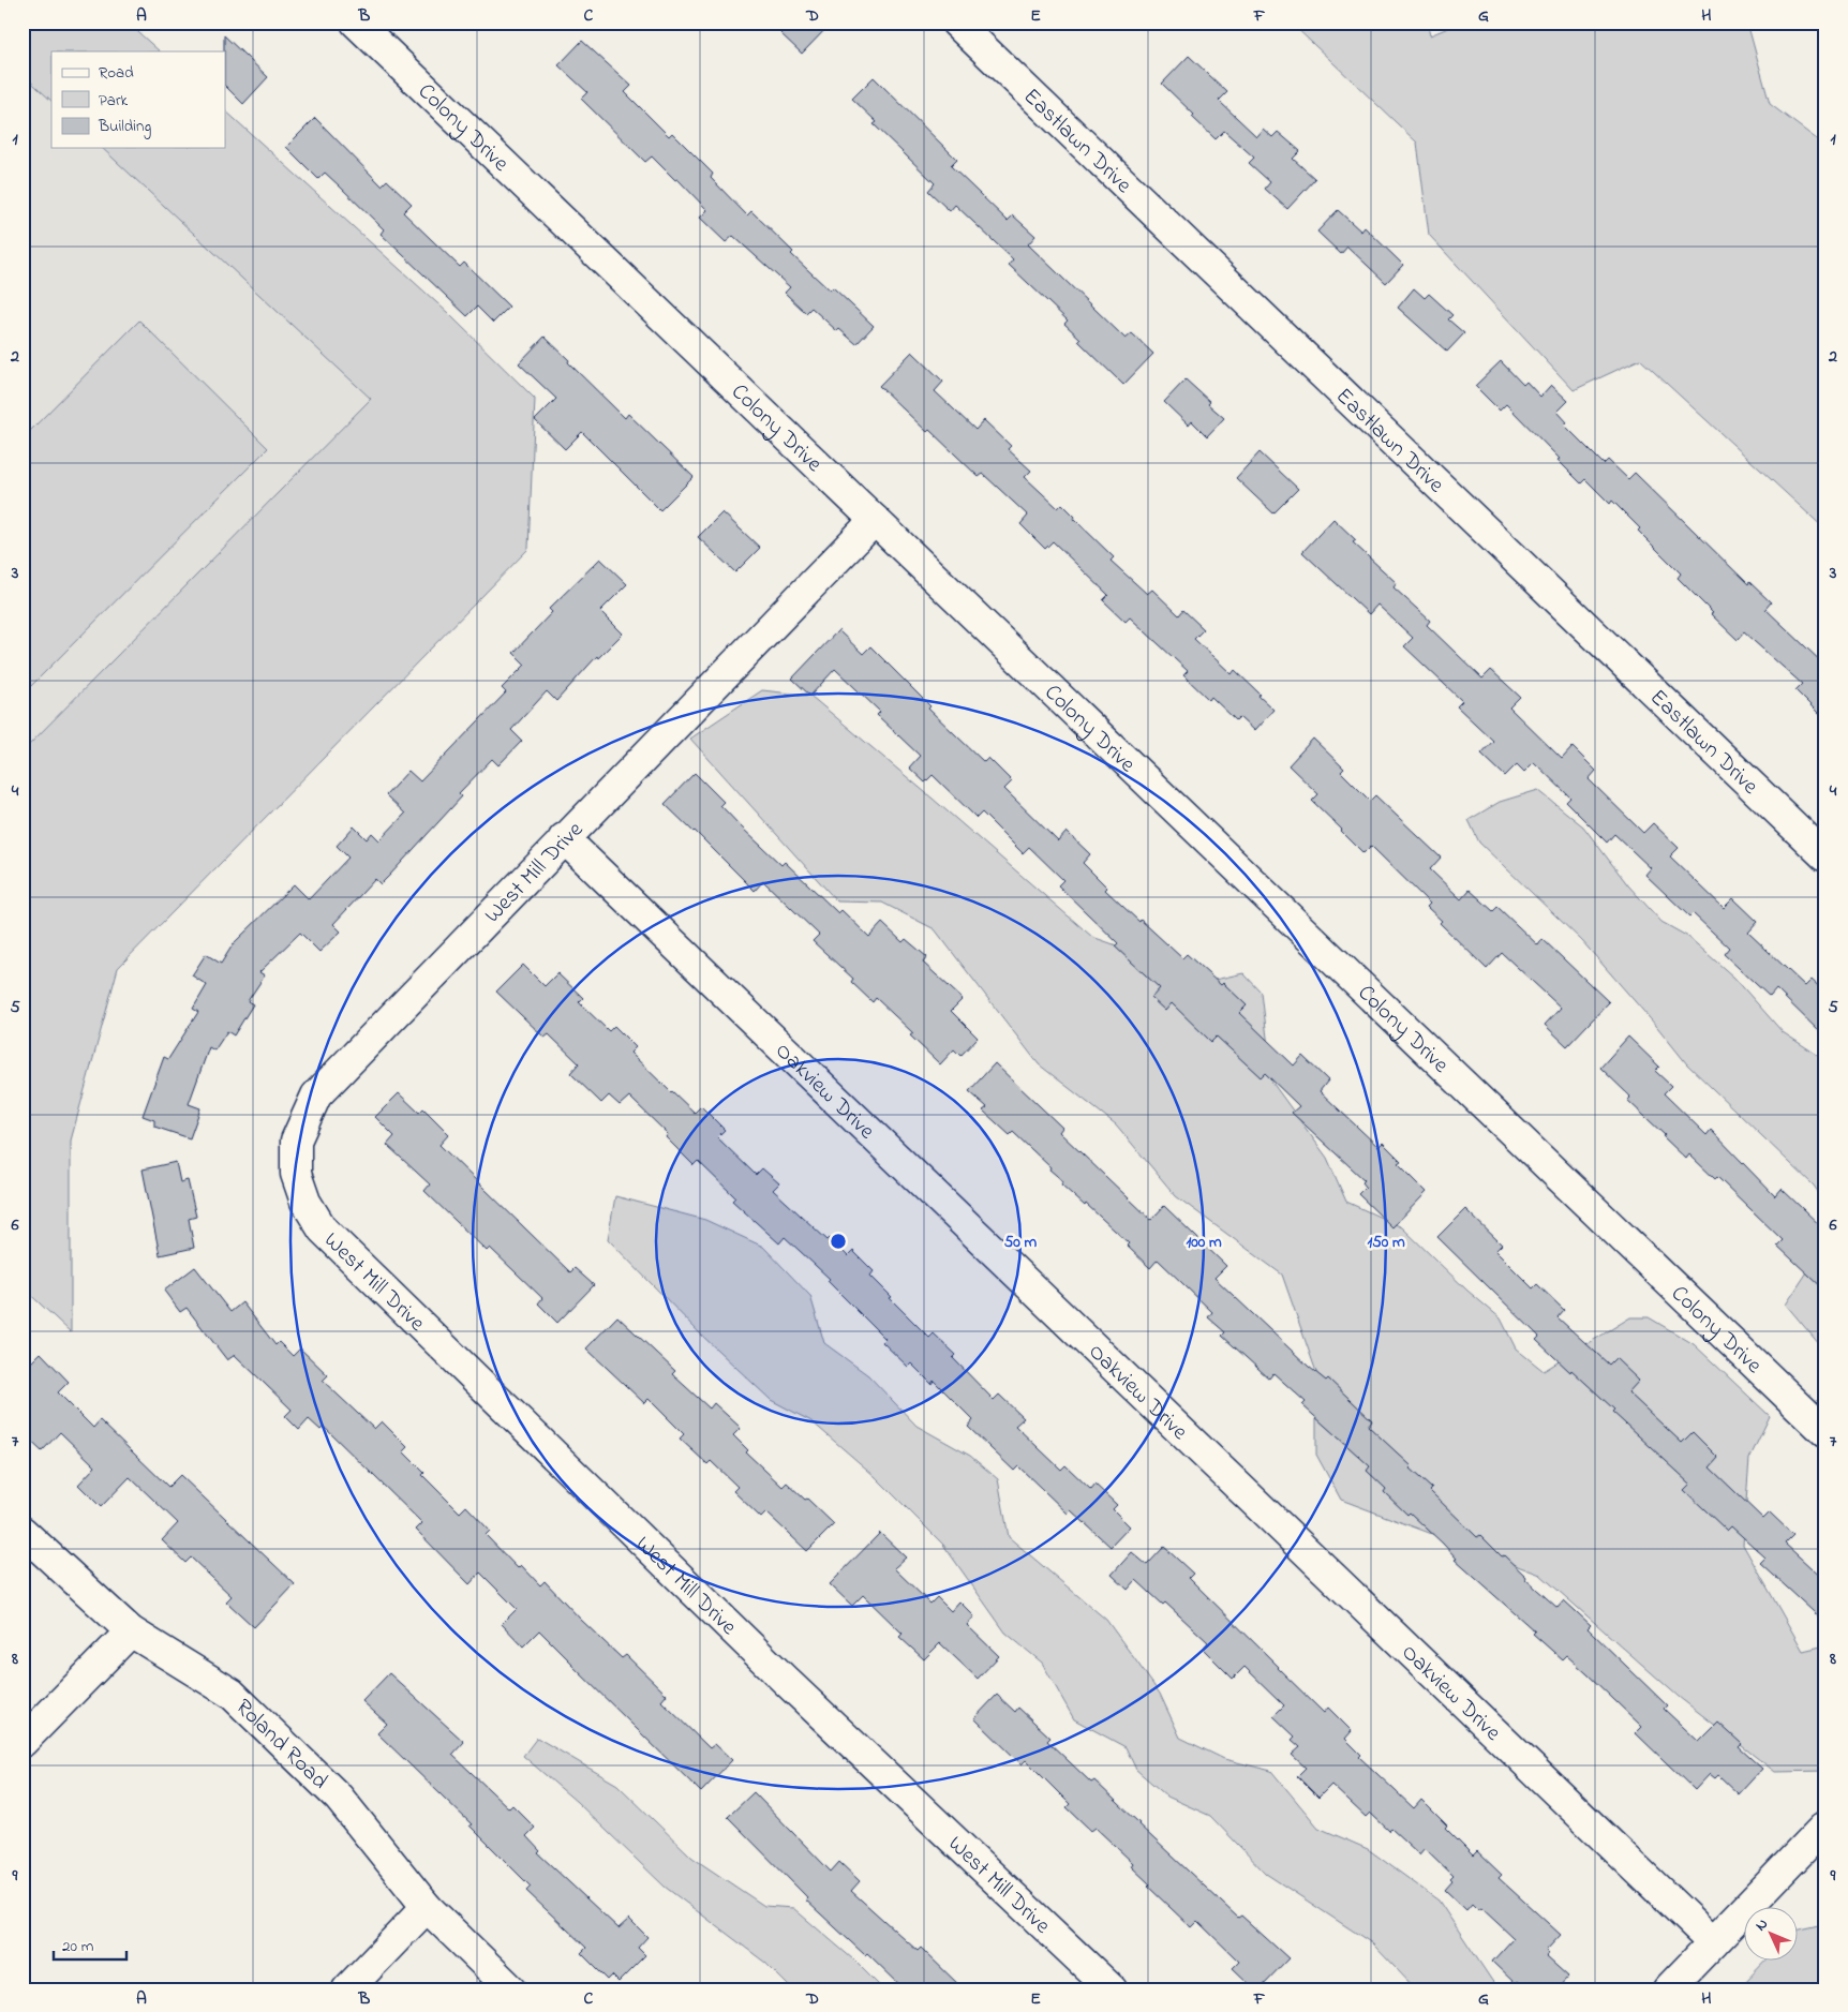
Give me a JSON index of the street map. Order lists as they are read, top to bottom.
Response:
{
  "streets": {
    "street": [
      "Colony Drive",
      "Eastlawn Drive",
      "West Mill Drive",
      "Oakview Drive",
      "Roland Road"
    ]
  },
  "crossings": [
    ["Colony Drive", "West Mill Drive"],
    ["West Mill Drive", "Oakview Drive"]
  ],
  "legend": ["Road", "Park", "Building"],
  "scale_bar": "20 m",
  "north": "top left",
  "grid": {
    "columns": [
      "A",
      "B",
      "C",
      "D",
      "E",
      "F",
      "G",
      "H"
    ],
    "rows": [
      "1",
      "2",
      "3",
      "4",
      "5",
      "6",
      "7",
      "8",
      "9"
    ]
  },
  "rings": ["50 m", "100 m", "150 m"]
}
